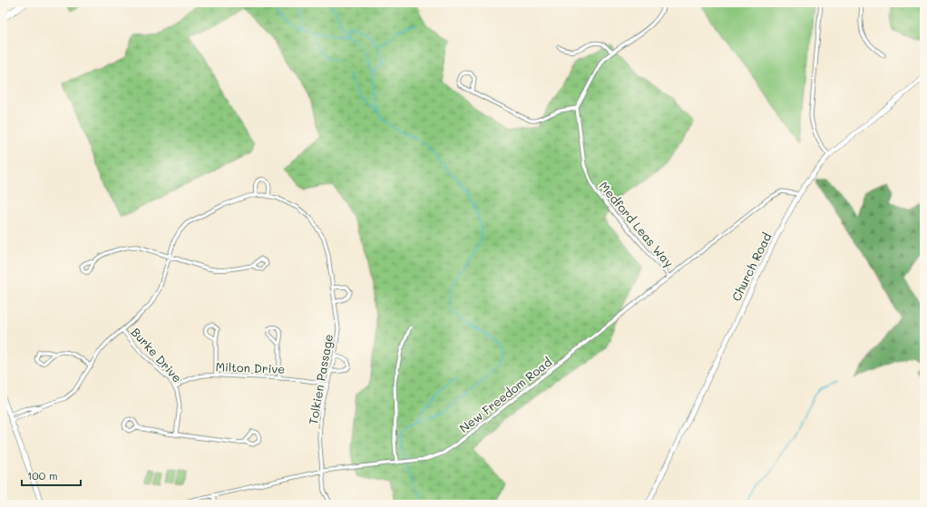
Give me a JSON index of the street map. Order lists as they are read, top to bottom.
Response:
{
  "streets": {
    "main road": ["Church Road"],
    "street": [
      "Medford Leas Way",
      "Burke Drive",
      "Milton Drive",
      "Tolkien Passage",
      "New Freedom Road"
    ]
  },
  "crossings": [
    ["Medford Leas Way", "New Freedom Road"],
    ["Church Road", "New Freedom Road"],
    ["Burke Drive", "Milton Drive"],
    ["Burke Drive", "Tolkien Passage"],
    ["Milton Drive", "Tolkien Passage"],
    ["Tolkien Passage", "New Freedom Road"]
  ],
  "scale_bar": "100 m"
}
